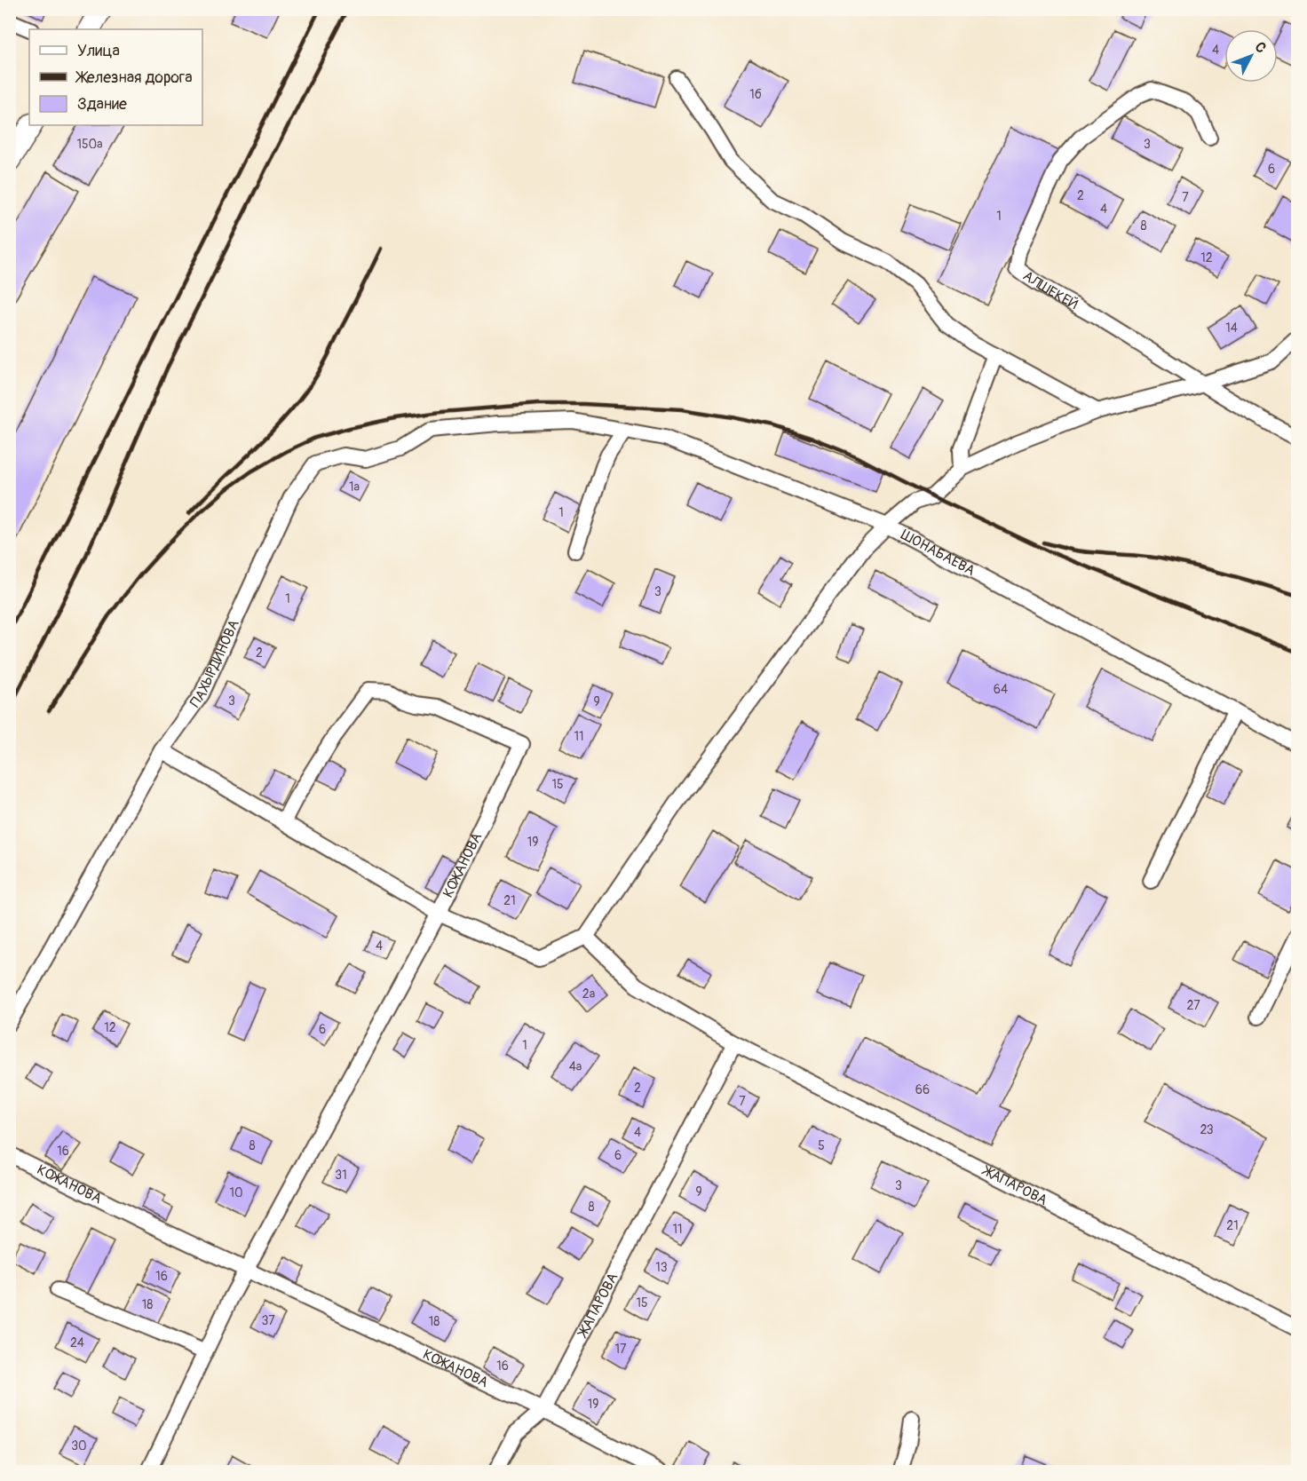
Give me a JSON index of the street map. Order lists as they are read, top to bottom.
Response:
{
  "streets": {
    "street": [
      "АЛШЕКЕЙ",
      "ШОНАБАЕВА",
      "ПАХЫРДИНОВА",
      "КОЖАНОВА",
      "ЖАПАРОВА"
    ]
  },
  "crossings": [
    ["ШОНАБАЕВА", "ПАХЫРДИНОВА"],
    ["КОЖАНОВА", "ЖАПАРОВА"]
  ],
  "house_numbers": [
    "4",
    "1б",
    "150а",
    "3",
    "6",
    "2",
    "7",
    "4",
    "1",
    "8",
    "12",
    "14",
    "1а",
    "1",
    "3",
    "1",
    "2",
    "64",
    "3",
    "9",
    "11",
    "15",
    "19",
    "21",
    "4",
    "2а",
    "27",
    "12",
    "6",
    "1",
    "4а",
    "2",
    "66",
    "7",
    "23",
    "4",
    "8",
    "5",
    "16",
    "6",
    "31",
    "3",
    "9",
    "10",
    "8",
    "21",
    "11",
    "13",
    "16",
    "15",
    "18",
    "37",
    "18",
    "24",
    "17",
    "16",
    "19",
    "30"
  ],
  "legend": ["Улица", "Железная дорога", "Здание"],
  "north": "top right"
}
